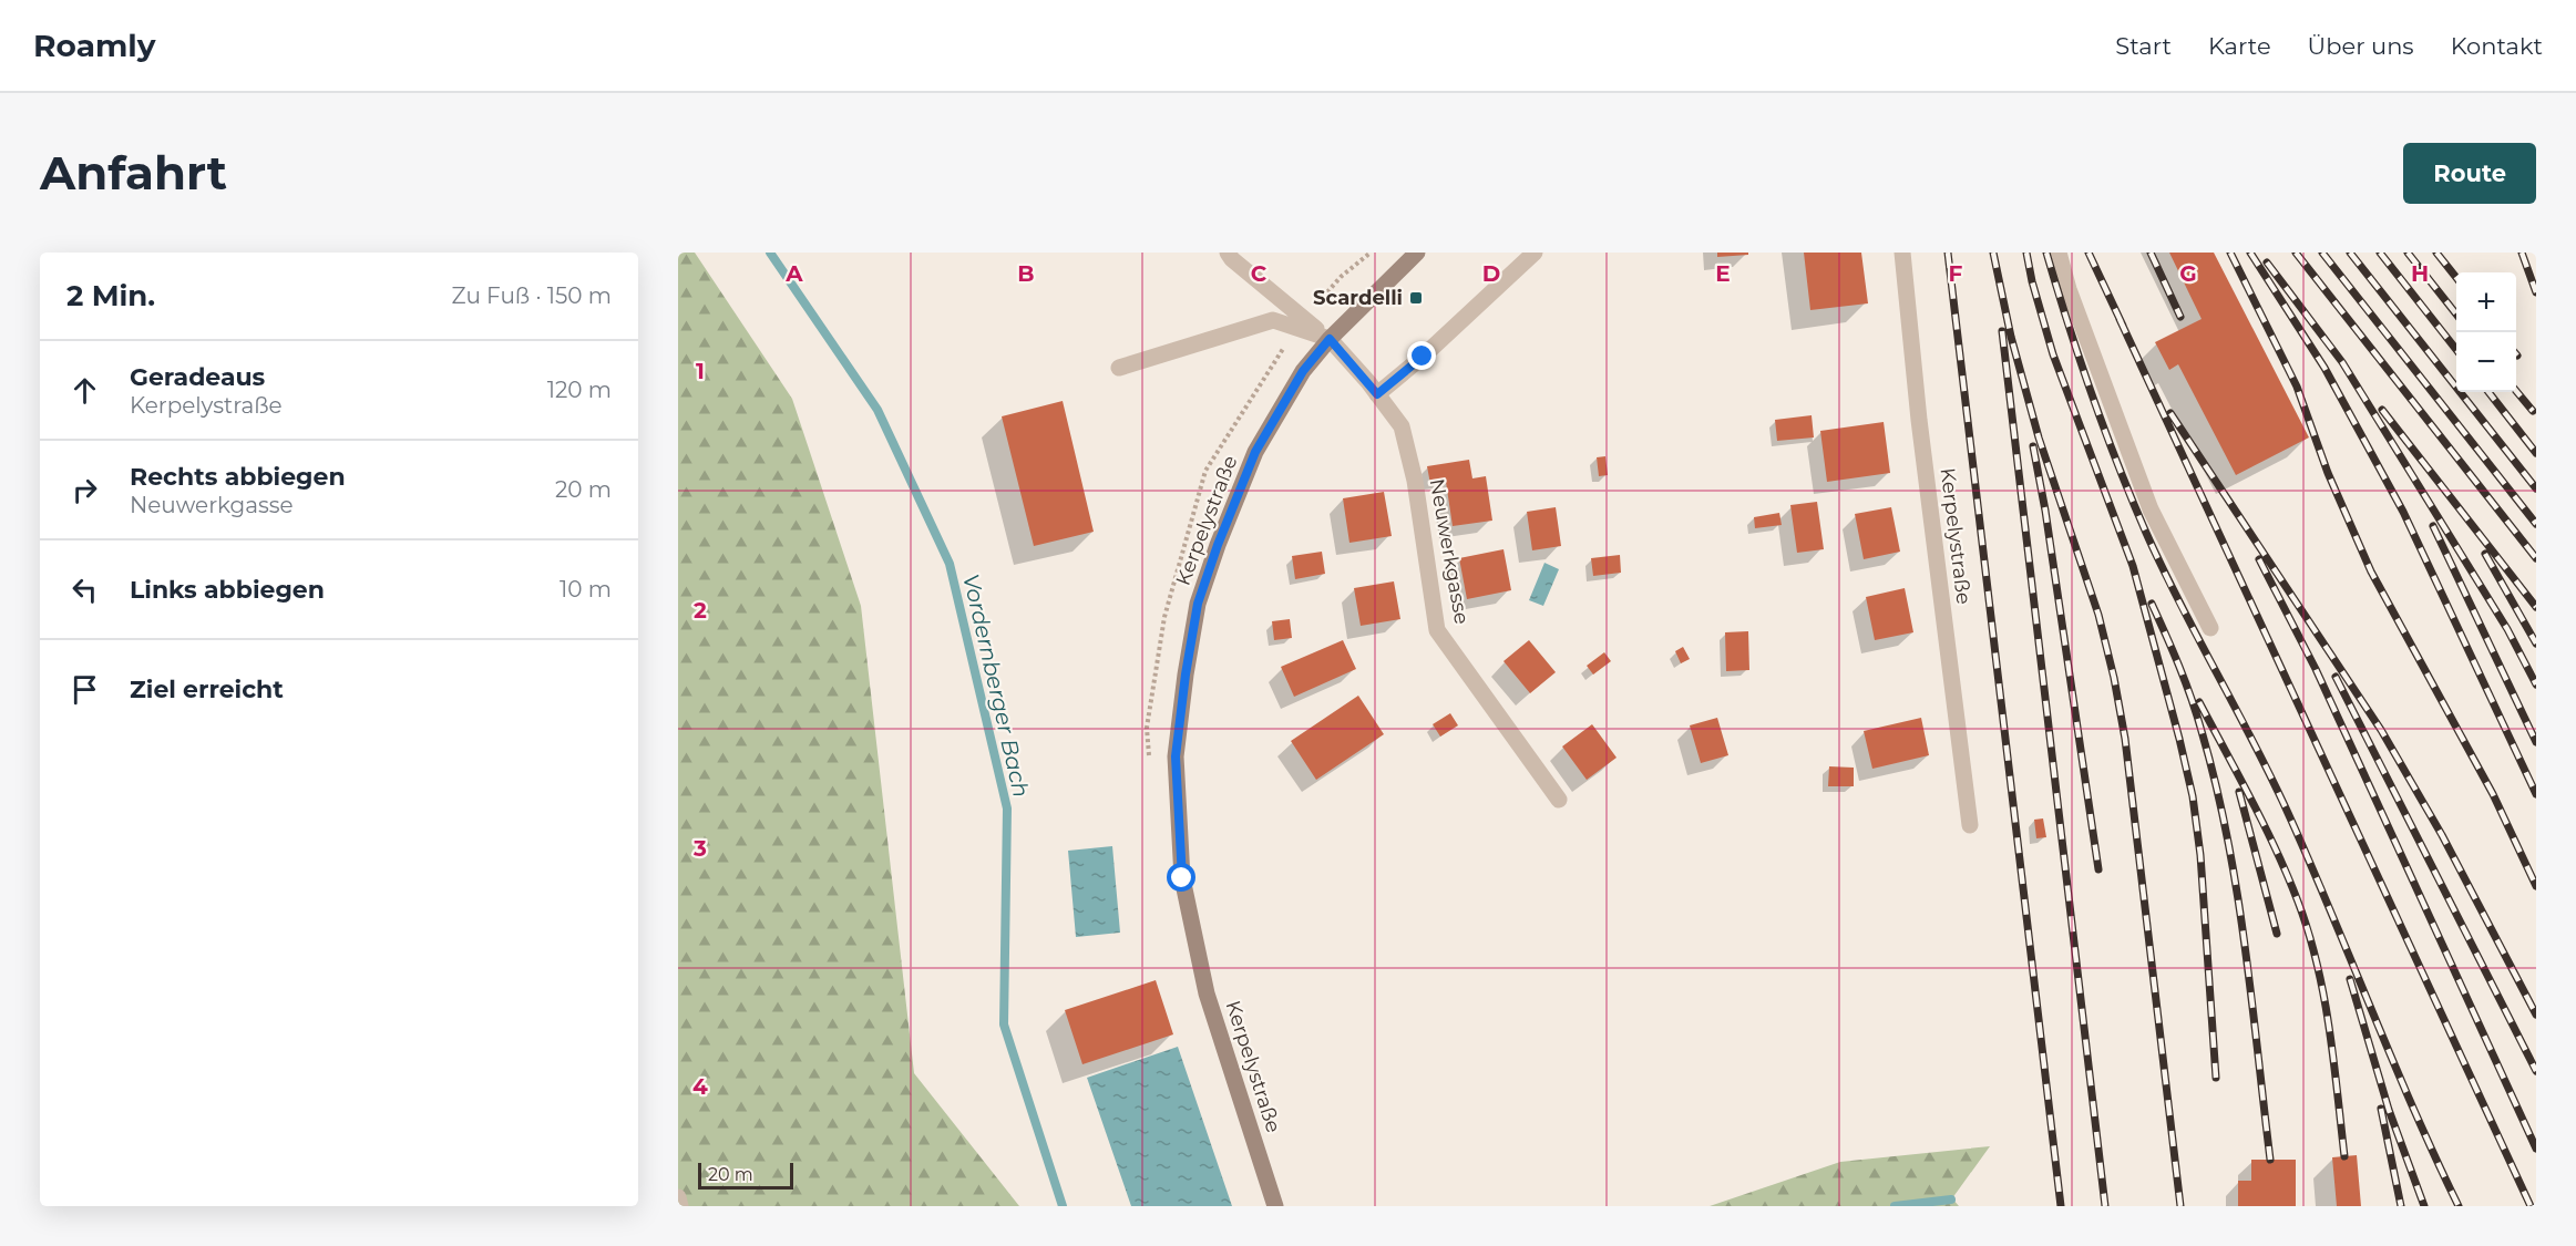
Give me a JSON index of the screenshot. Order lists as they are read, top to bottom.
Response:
{
  "streets": {
    "main road": ["Kerpelystraße"],
    "street": ["Neuwerkgasse"]
  },
  "crossings": [
    ["Kerpelystraße", "Neuwerkgasse"]
  ],
  "water": ["Vordernberger Bach"],
  "places": {
    "transit": ["Scardelli"]
  },
  "scale_bar": "20 m",
  "page": {
    "header": "Roamly",
    "nav": [
      "Start",
      "Karte",
      "Über uns",
      "Kontakt"
    ],
    "buttons": "Route",
    "title": "Anfahrt",
    "heading": ["2 Min.", "Zu Fuß · 150 m"],
    "map_buttons": ["+", "−"],
    "list": [
      ["Geradeaus", "Kerpelystraße", "120 m"],
      ["Rechts abbiegen", "Neuwerkgasse", "20 m"],
      ["Links abbiegen", "10 m"],
      "Ziel erreicht"
    ],
    "scale": "20 m"
  },
  "grid": {
    "columns": [
      "A",
      "B",
      "C",
      "D",
      "E",
      "F",
      "G",
      "H"
    ],
    "rows": [
      "1",
      "2",
      "3",
      "4"
    ]
  }
}
